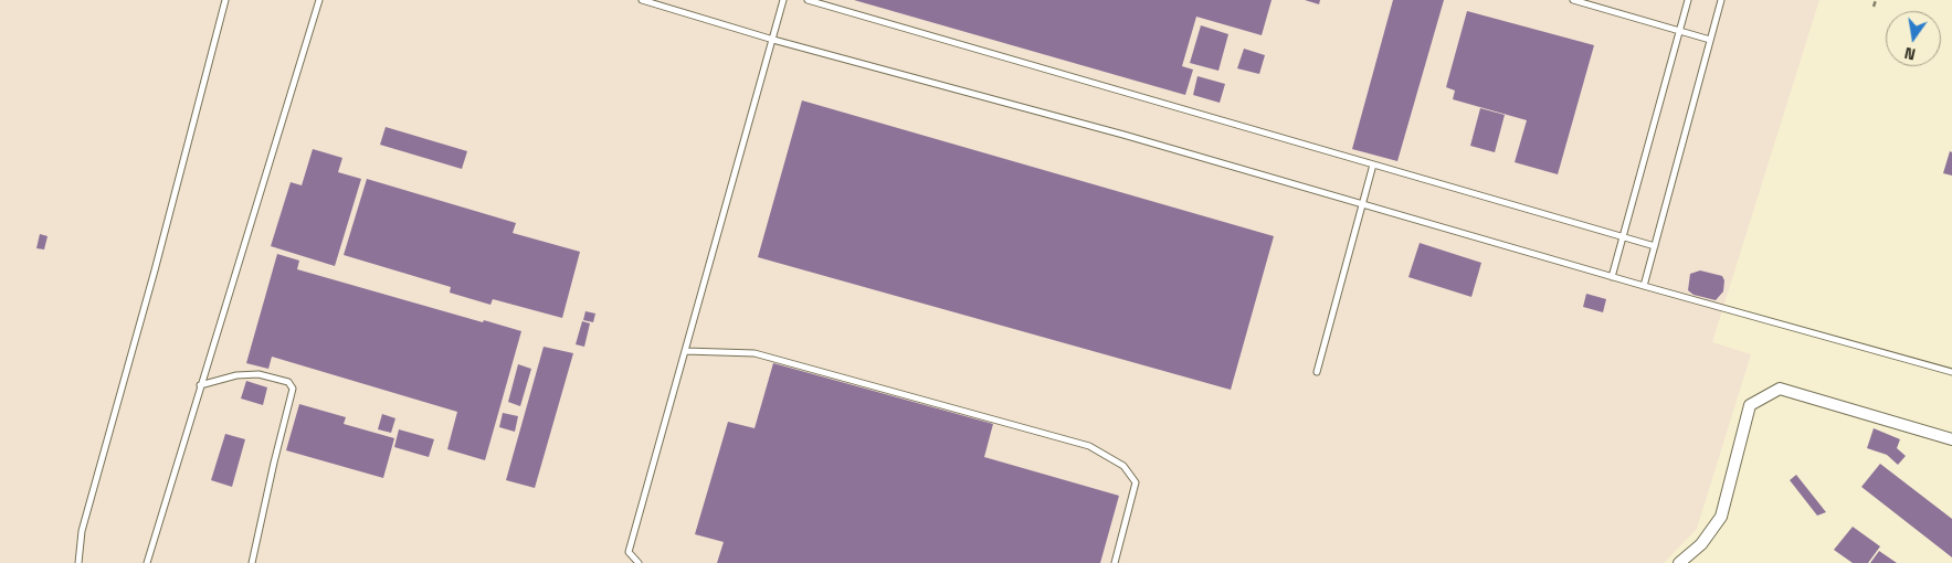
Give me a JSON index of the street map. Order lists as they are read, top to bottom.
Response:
{
  "north": "bottom"
}
